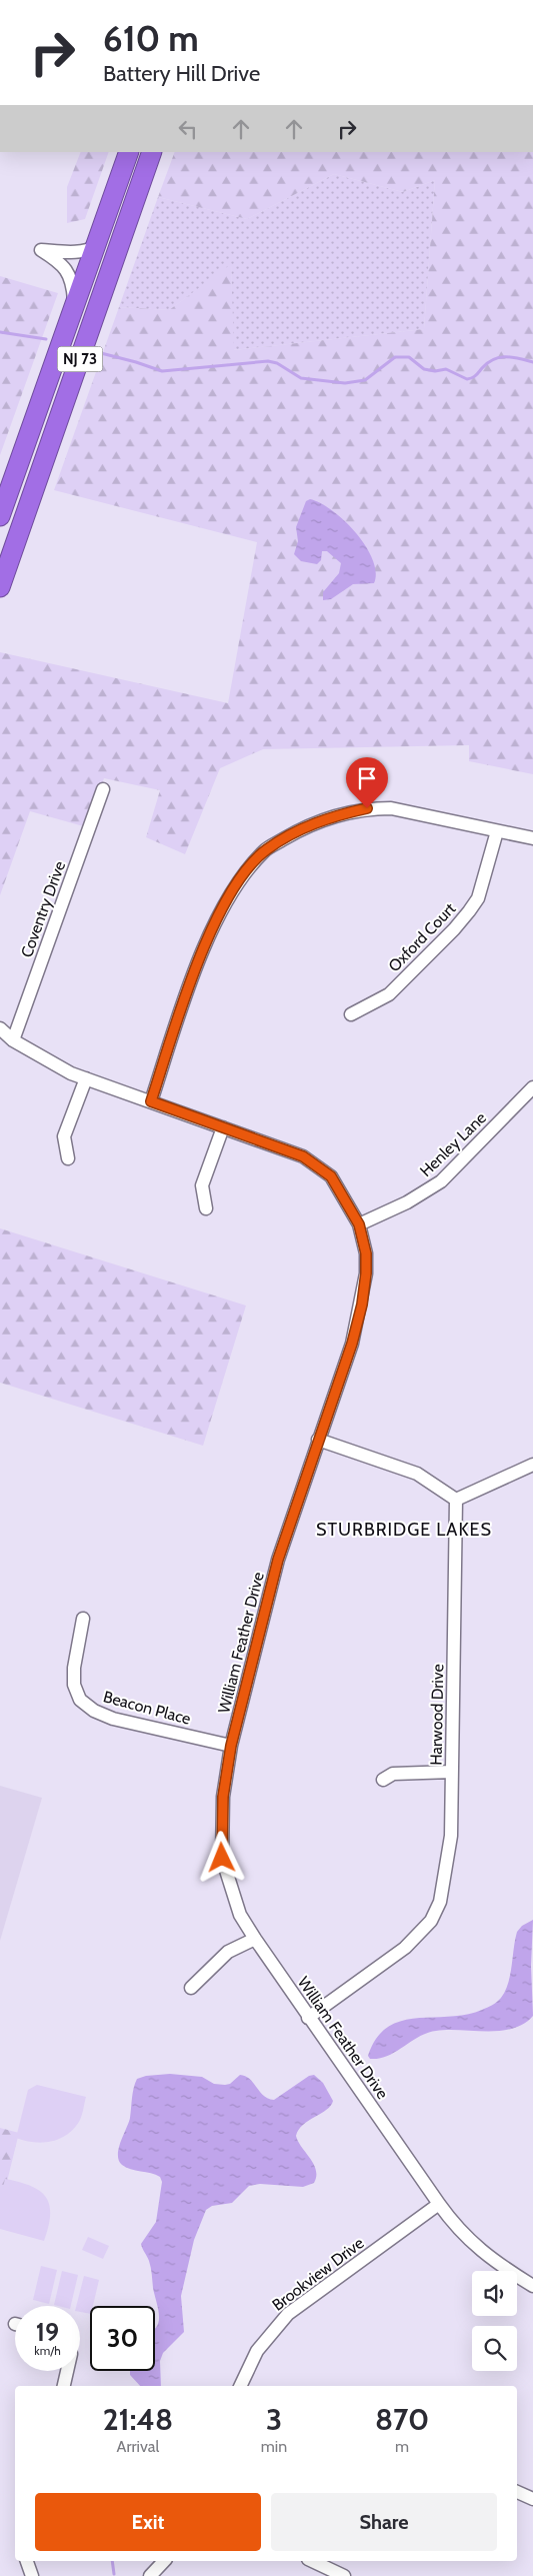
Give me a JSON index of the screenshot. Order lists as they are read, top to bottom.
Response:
{
  "streets": {
    "highway": ["NJ 73"],
    "street": [
      "Coventry Drive",
      "Oxford Court",
      "Henley Lane",
      "William Feather Drive",
      "Beacon Place",
      "Harwood Drive",
      "Brookview Drive"
    ]
  },
  "crossings": [
    ["Coventry Drive", "William Feather Drive"],
    ["Henley Lane", "William Feather Drive"],
    ["William Feather Drive", "Beacon Place"],
    ["William Feather Drive", "Harwood Drive"],
    ["William Feather Drive", "Brookview Drive"]
  ],
  "districts": ["STURBRIDGE LAKES"],
  "page": {
    "turn": ["610 m", "Battery Hill Drive"],
    "speed": "19 km/h",
    "limit": "30",
    "eta": [
      "21:48",
      "Arrival",
      "3",
      "min",
      "870",
      "m"
    ],
    "buttons": ["Exit", "Share"]
  }
}
